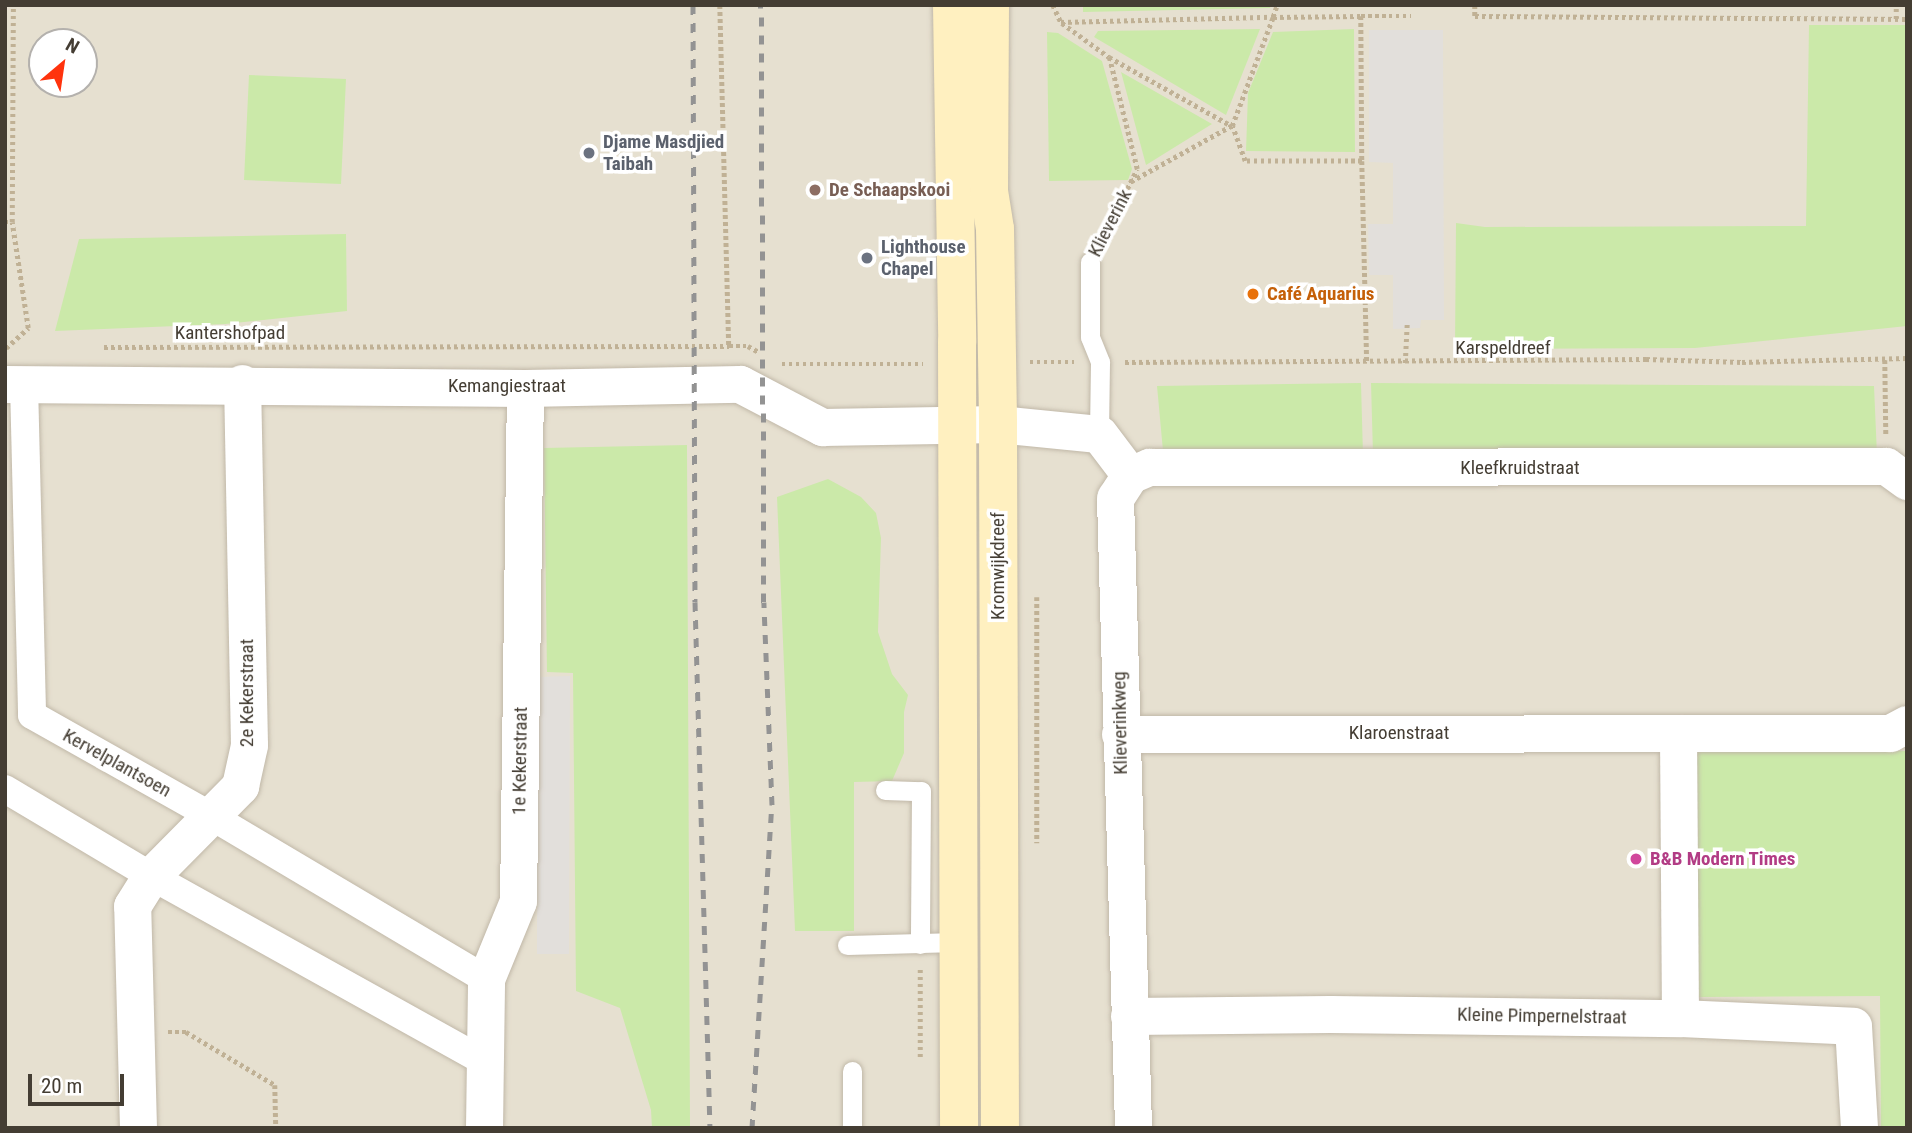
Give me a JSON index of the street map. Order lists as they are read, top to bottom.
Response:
{
  "streets": {
    "main road": ["Kromwijkdreef"],
    "street": [
      "Kemangiestraat",
      "Kleefkruidstraat",
      "2e Kekerstraat",
      "Klieverinkweg",
      "Klaroenstraat",
      "1e Kekerstraat",
      "Kervelplantsoen",
      "Kleine Pimpernelstraat"
    ],
    "lane": ["Klieverink"],
    "path": ["Kantershofpad", "Karspeldreef"]
  },
  "crossings": [
    ["Klieverink", "Karspeldreef"],
    ["Kemangiestraat", "Kromwijkdreef"],
    ["Kemangiestraat", "2e Kekerstraat"],
    ["Kemangiestraat", "1e Kekerstraat"],
    ["Kemangiestraat", "Kervelplantsoen"],
    ["Kleefkruidstraat", "Klieverinkweg"],
    ["2e Kekerstraat", "Kervelplantsoen"],
    ["Klieverinkweg", "Klaroenstraat"],
    ["Klieverinkweg", "Kleine Pimpernelstraat"],
    ["1e Kekerstraat", "Kervelplantsoen"]
  ],
  "places": [
    "Djame Masdjied Taibah",
    "De Schaapskooi",
    "Lighthouse Chapel",
    "Café Aquarius",
    "B&B Modern Times"
  ],
  "scale_bar": "20 m",
  "north": "top right"
}
